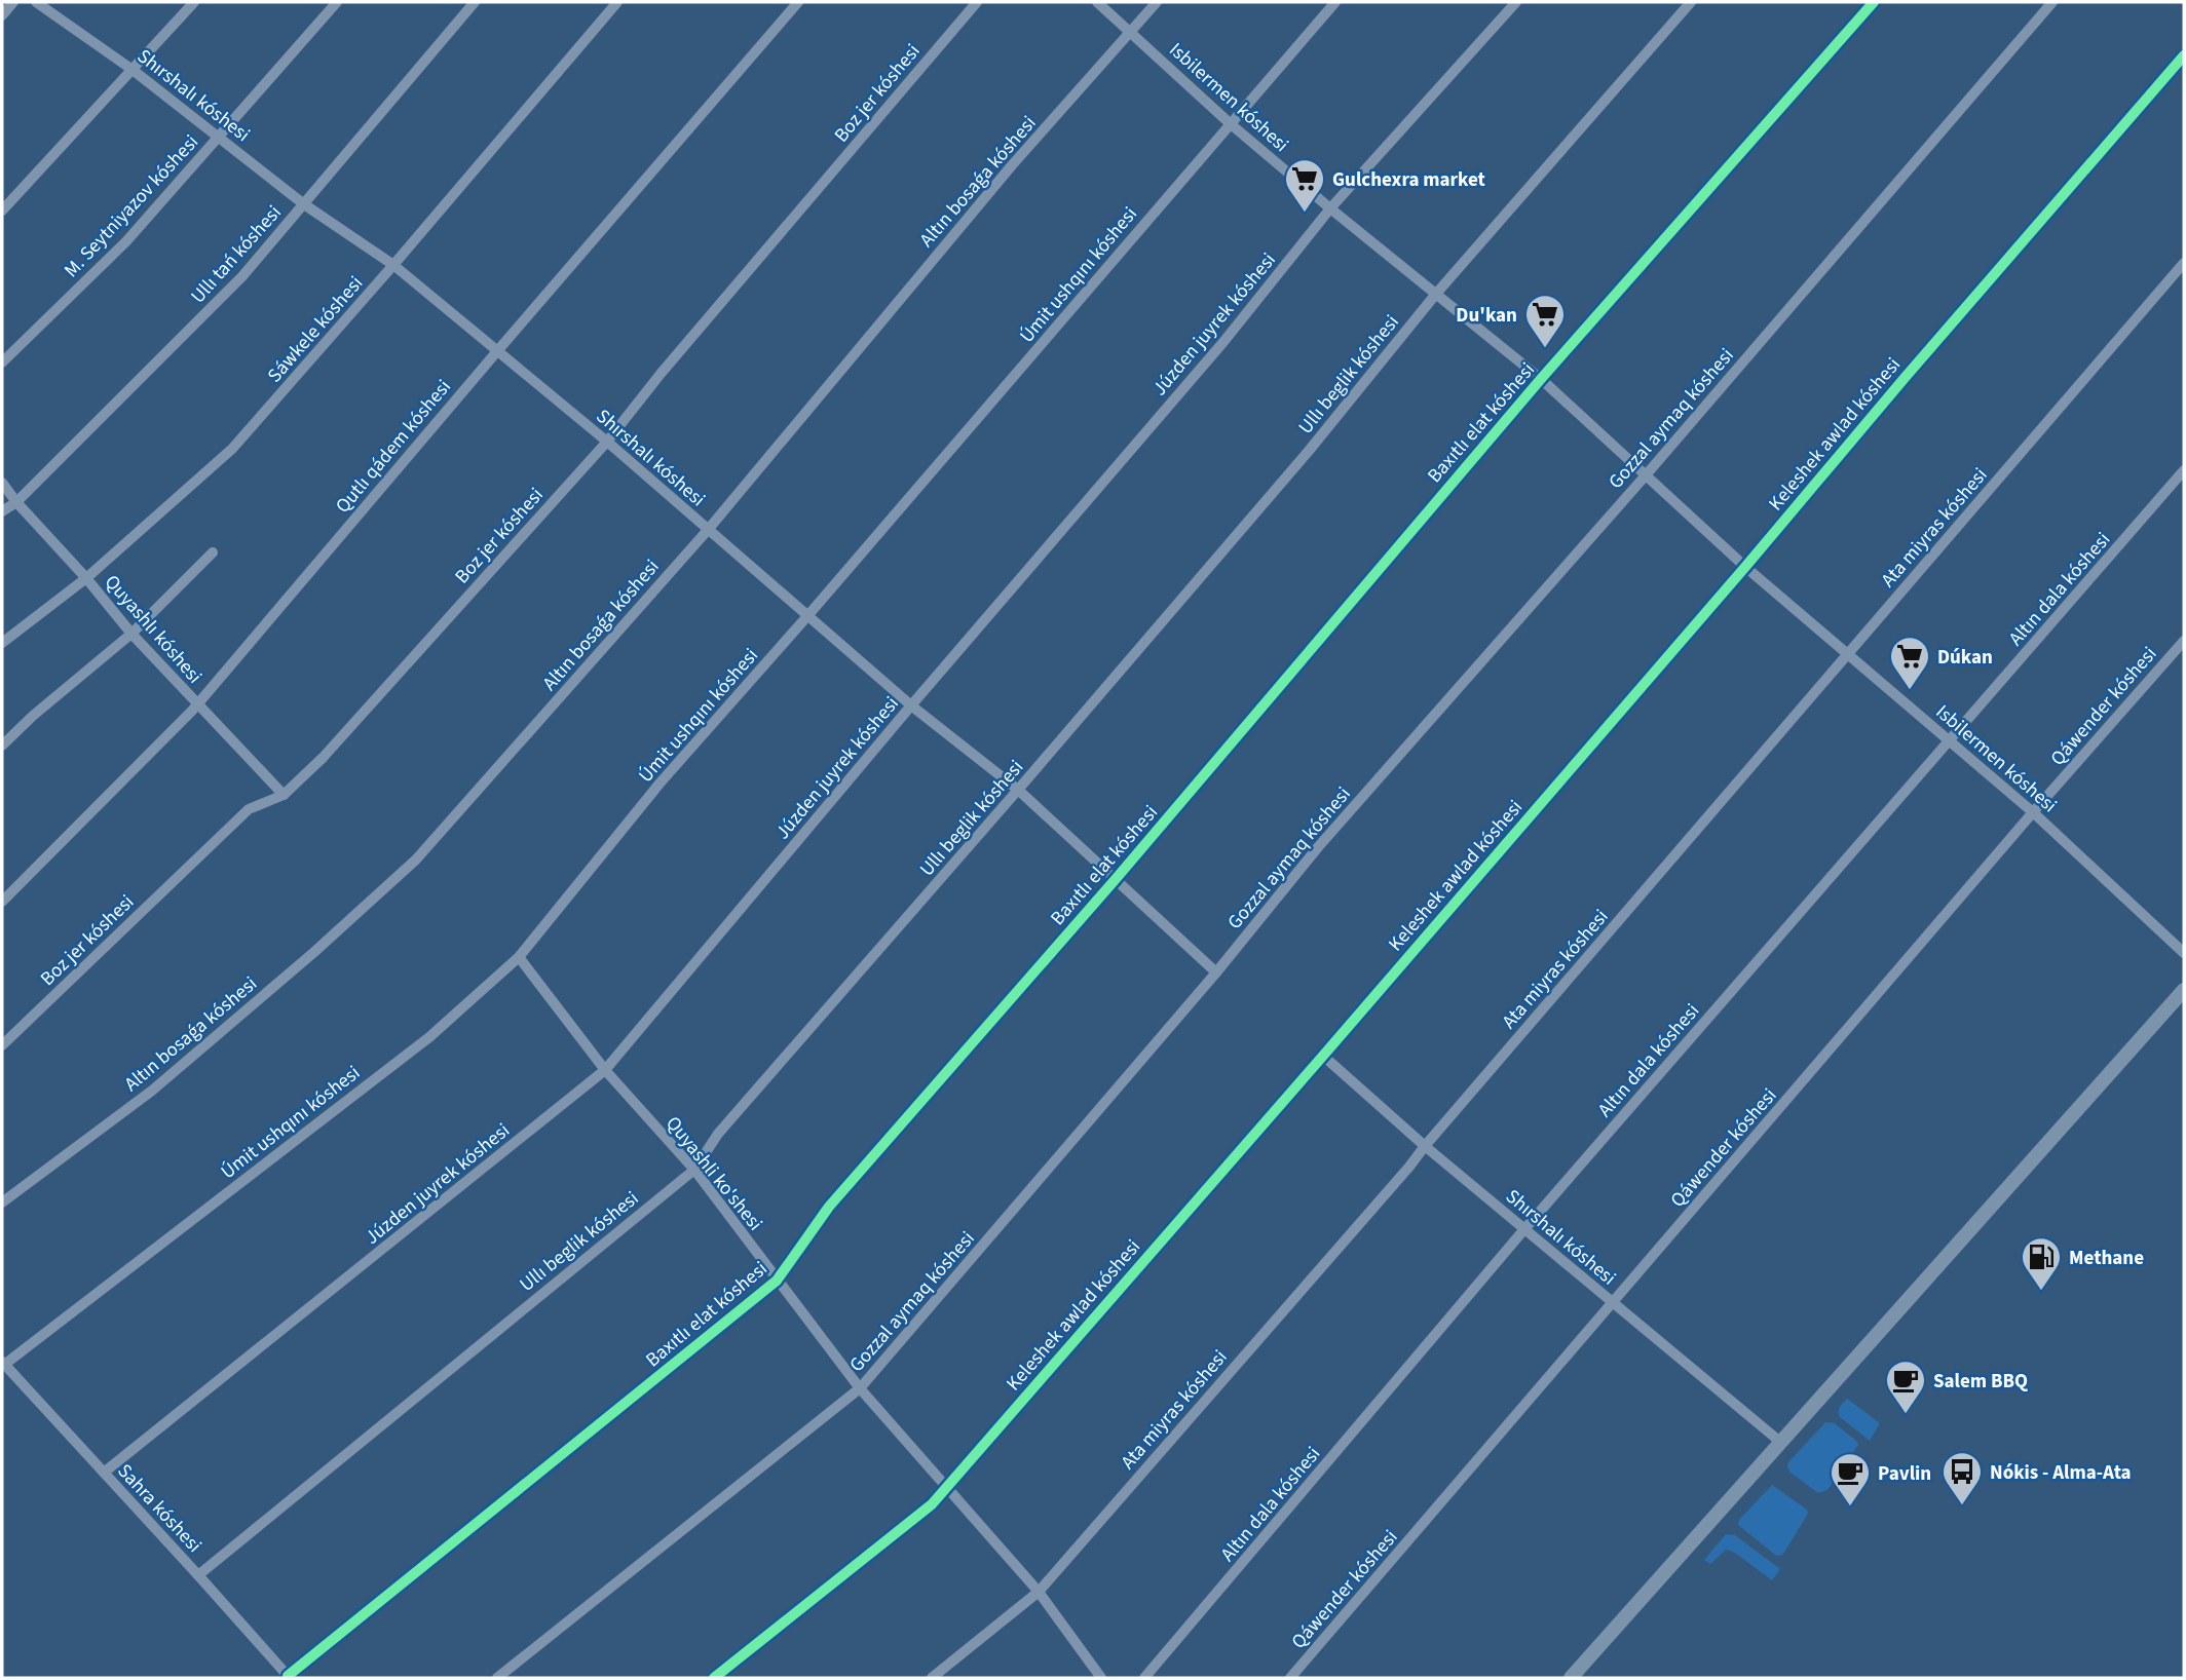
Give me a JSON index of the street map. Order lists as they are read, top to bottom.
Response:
{
  "streets": {
    "street": [
      "Boz jer kóshesi",
      "Shırshalı kóshesi",
      "Isbilermen kóshesi",
      "Altın bosaǵa kóshesi",
      "M. Seytniyazov kóshesi",
      "Ullı tań kóshesi",
      "Úmit ushqını kóshesi",
      "Júzden juyrek kóshesi",
      "Sáwkele kóshesi",
      "Ullı beglik kóshesi",
      "Gozzal aymaq kóshesi",
      "Baxıtlı elat kóshesi",
      "Keleshek awlad kóshesi",
      "Qutlı qádem kóshesi",
      "Ata miyras kóshesi",
      "Altın dala kóshesi",
      "Quyashlı kóshesi",
      "Qáwender kóshesi",
      "Quyashli ko'shesi",
      "Sahra kóshesi"
    ]
  },
  "crossings": [
    ["Boz jer kóshesi", "Shırshalı kóshesi"],
    ["Boz jer kóshesi", "Quyashlı kóshesi"],
    ["Shırshalı kóshesi", "Altın bosaǵa kóshesi"],
    ["Shırshalı kóshesi", "M. Seytniyazov kóshesi"],
    ["Shırshalı kóshesi", "Ullı tań kóshesi"],
    ["Shırshalı kóshesi", "Úmit ushqını kóshesi"],
    ["Shırshalı kóshesi", "Júzden juyrek kóshesi"],
    ["Shırshalı kóshesi", "Sáwkele kóshesi"],
    ["Shırshalı kóshesi", "Ullı beglik kóshesi"],
    ["Shırshalı kóshesi", "Gozzal aymaq kóshesi"],
    ["Shırshalı kóshesi", "Baxıtlı elat kóshesi"],
    ["Shırshalı kóshesi", "Keleshek awlad kóshesi"],
    ["Shırshalı kóshesi", "Qutlı qádem kóshesi"],
    ["Shırshalı kóshesi", "Ata miyras kóshesi"],
    ["Shırshalı kóshesi", "Altın dala kóshesi"],
    ["Shırshalı kóshesi", "Qáwender kóshesi"],
    ["Isbilermen kóshesi", "Altın bosaǵa kóshesi"],
    ["Isbilermen kóshesi", "Úmit ushqını kóshesi"],
    ["Isbilermen kóshesi", "Júzden juyrek kóshesi"],
    ["Isbilermen kóshesi", "Ullı beglik kóshesi"],
    ["Isbilermen kóshesi", "Gozzal aymaq kóshesi"],
    ["Isbilermen kóshesi", "Baxıtlı elat kóshesi"],
    ["Isbilermen kóshesi", "Keleshek awlad kóshesi"],
    ["Isbilermen kóshesi", "Ata miyras kóshesi"],
    ["Isbilermen kóshesi", "Altın dala kóshesi"],
    ["Isbilermen kóshesi", "Qáwender kóshesi"],
    ["Ullı tań kóshesi", "Quyashlı kóshesi"],
    ["Úmit ushqını kóshesi", "Quyashli ko'shesi"],
    ["Úmit ushqını kóshesi", "Sahra kóshesi"],
    ["Júzden juyrek kóshesi", "Quyashli ko'shesi"],
    ["Júzden juyrek kóshesi", "Sahra kóshesi"],
    ["Sáwkele kóshesi", "Quyashlı kóshesi"],
    ["Ullı beglik kóshesi", "Quyashli ko'shesi"],
    ["Ullı beglik kóshesi", "Sahra kóshesi"],
    ["Gozzal aymaq kóshesi", "Quyashli ko'shesi"],
    ["Baxıtlı elat kóshesi", "Quyashli ko'shesi"],
    ["Baxıtlı elat kóshesi", "Sahra kóshesi"],
    ["Keleshek awlad kóshesi", "Quyashli ko'shesi"],
    ["Qutlı qádem kóshesi", "Quyashlı kóshesi"],
    ["Ata miyras kóshesi", "Quyashli ko'shesi"]
  ],
  "places": {
    "supermarket": ["Gulchexra market", "Du'kan", "Dúkan"],
    "fuel station": ["Methane"],
    "cafe": ["Salem BBQ", "Pavlin"],
    "bus stop": ["Nókis - Alma-Ata"]
  }
}
